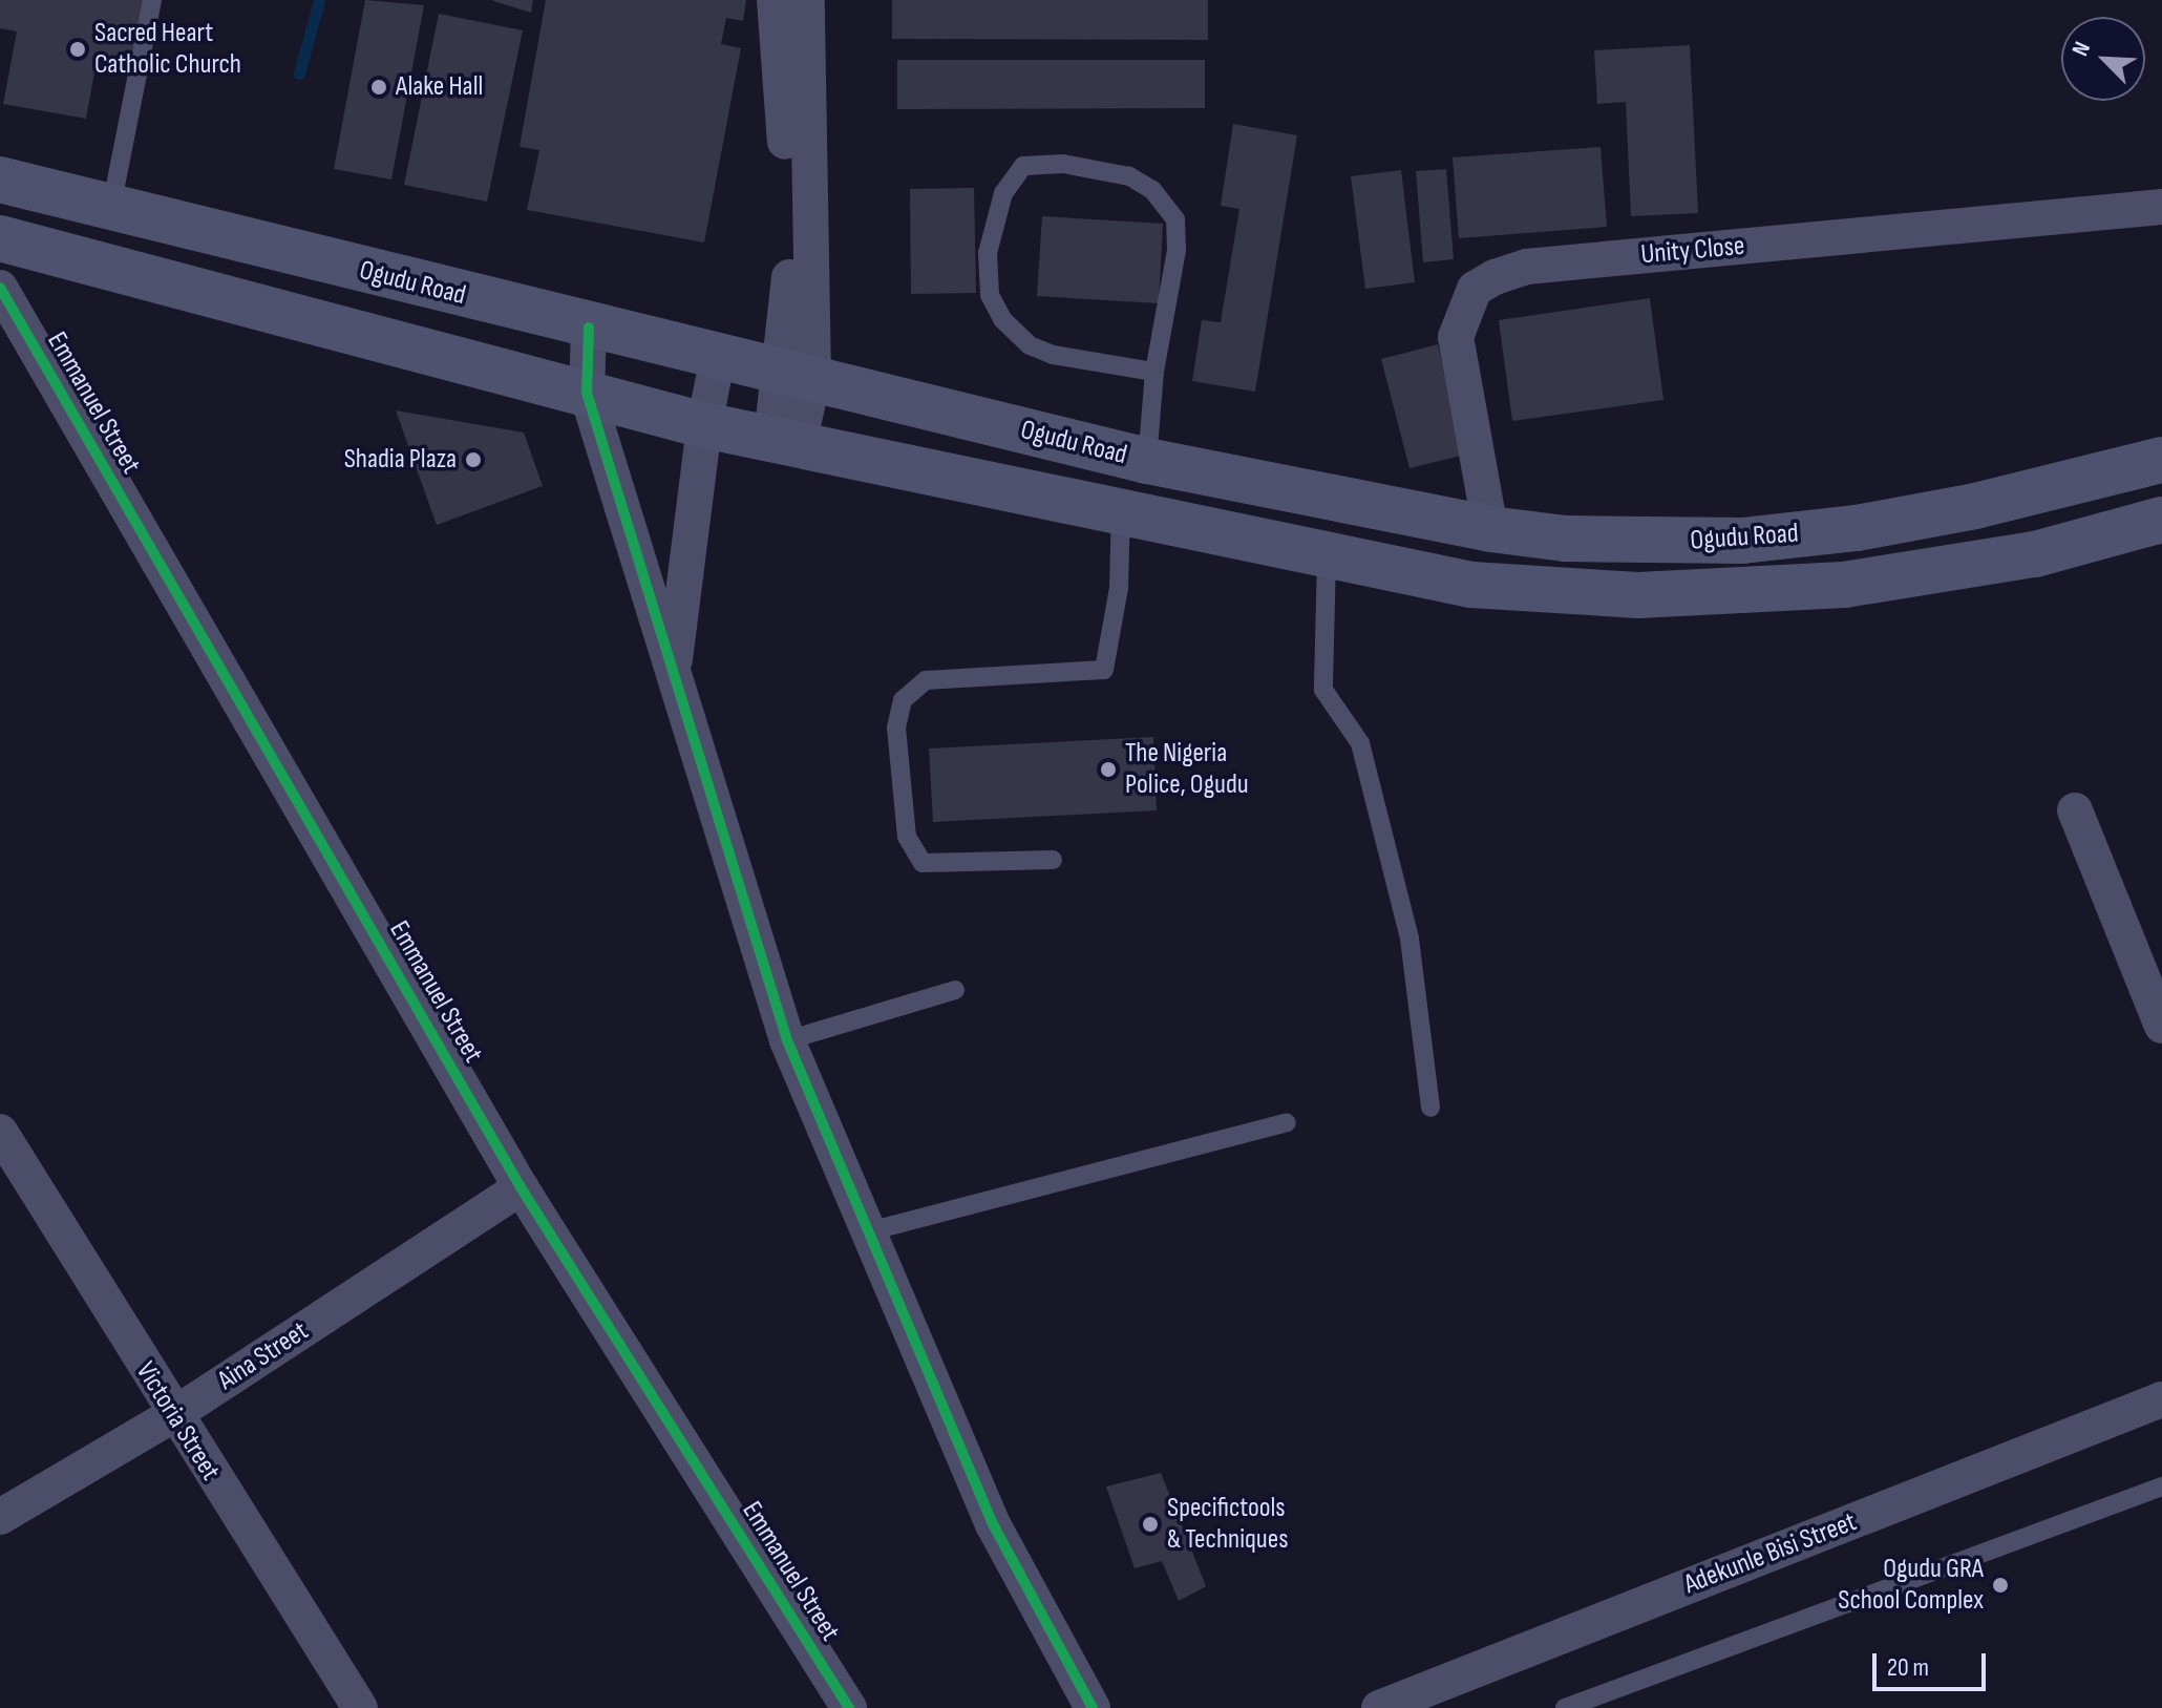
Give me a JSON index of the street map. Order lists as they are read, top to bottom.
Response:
{
  "streets": {
    "main road": ["Ogudu Road"],
    "street": [
      "Unity Close",
      "Emmanuel Street",
      "Aina Street",
      "Victoria Street",
      "Adekunle Bisi Street"
    ]
  },
  "crossings": [
    ["Unity Close", "Ogudu Road"],
    ["Emmanuel Street", "Aina Street"],
    ["Aina Street", "Victoria Street"]
  ],
  "places": [
    "Sacred Heart Catholic Church",
    "Alake Hall",
    "Shadia Plaza",
    "The Nigeria Police, Ogudu",
    "Specifictools & Techniques",
    "Ogudu GRA School Complex"
  ],
  "scale_bar": "20 m",
  "north": "top left"
}
